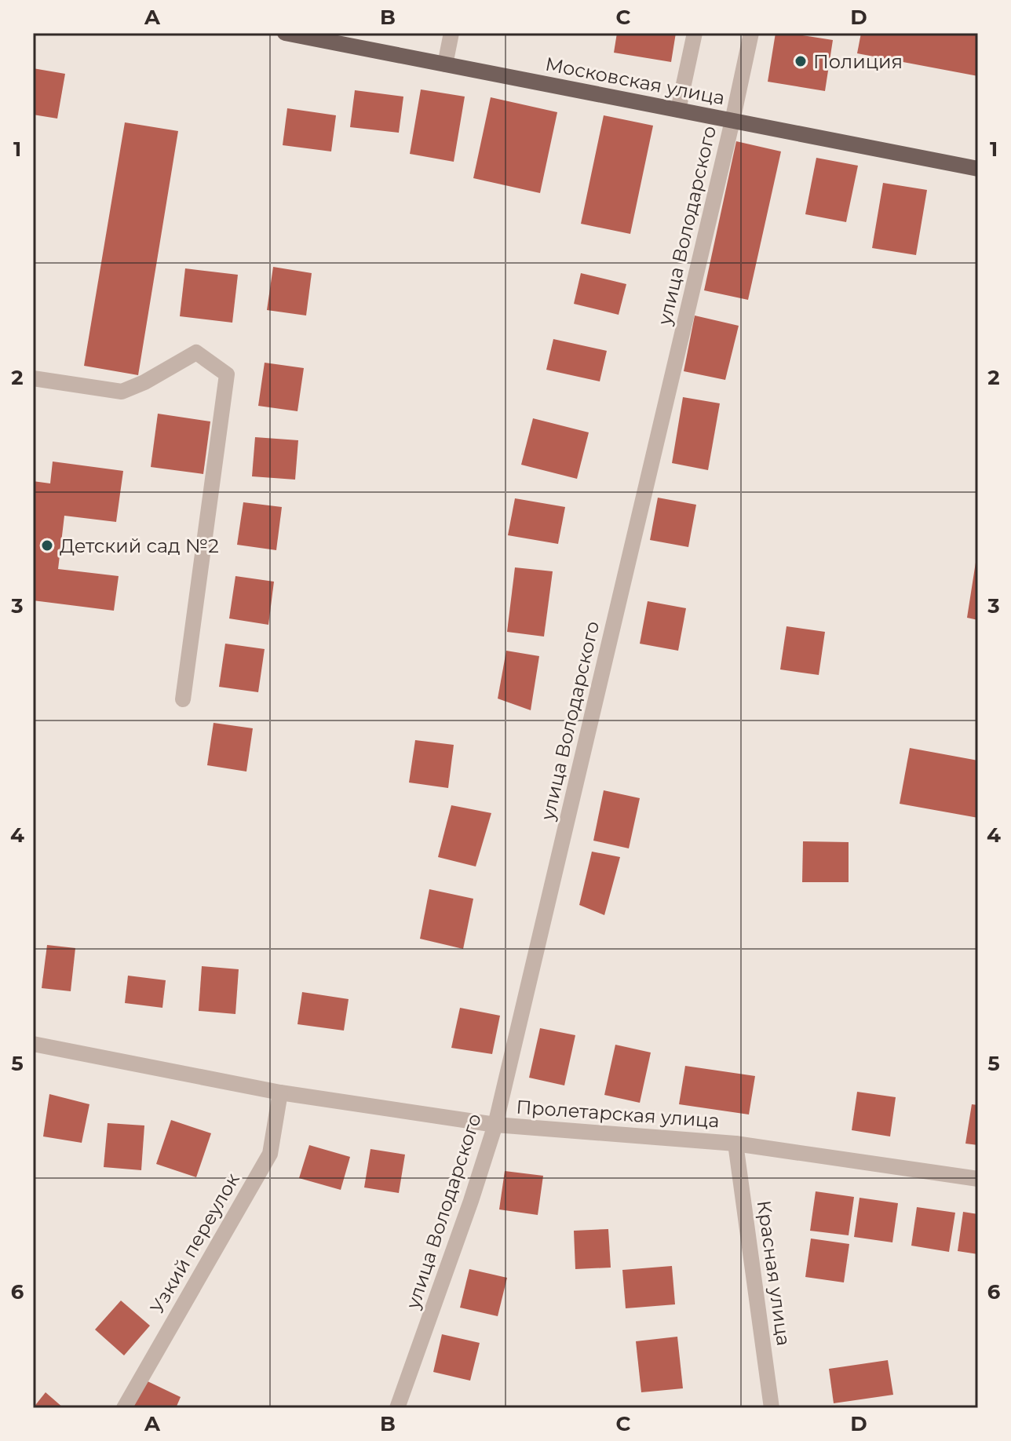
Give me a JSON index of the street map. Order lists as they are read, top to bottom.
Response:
{
  "streets": {
    "main road": ["Московская улица"],
    "street": [
      "улица Володарского",
      "Пролетарская улица",
      "Узкий переулок",
      "Красная улица"
    ]
  },
  "crossings": [
    ["Московская улица", "улица Володарского"],
    ["улица Володарского", "Пролетарская улица"],
    ["Пролетарская улица", "Узкий переулок"],
    ["Пролетарская улица", "Красная улица"]
  ],
  "places": ["Полиция", "Детский сад №2"],
  "grid": {
    "columns": [
      "A",
      "B",
      "C",
      "D"
    ],
    "rows": [
      "1",
      "2",
      "3",
      "4",
      "5",
      "6"
    ]
  }
}
